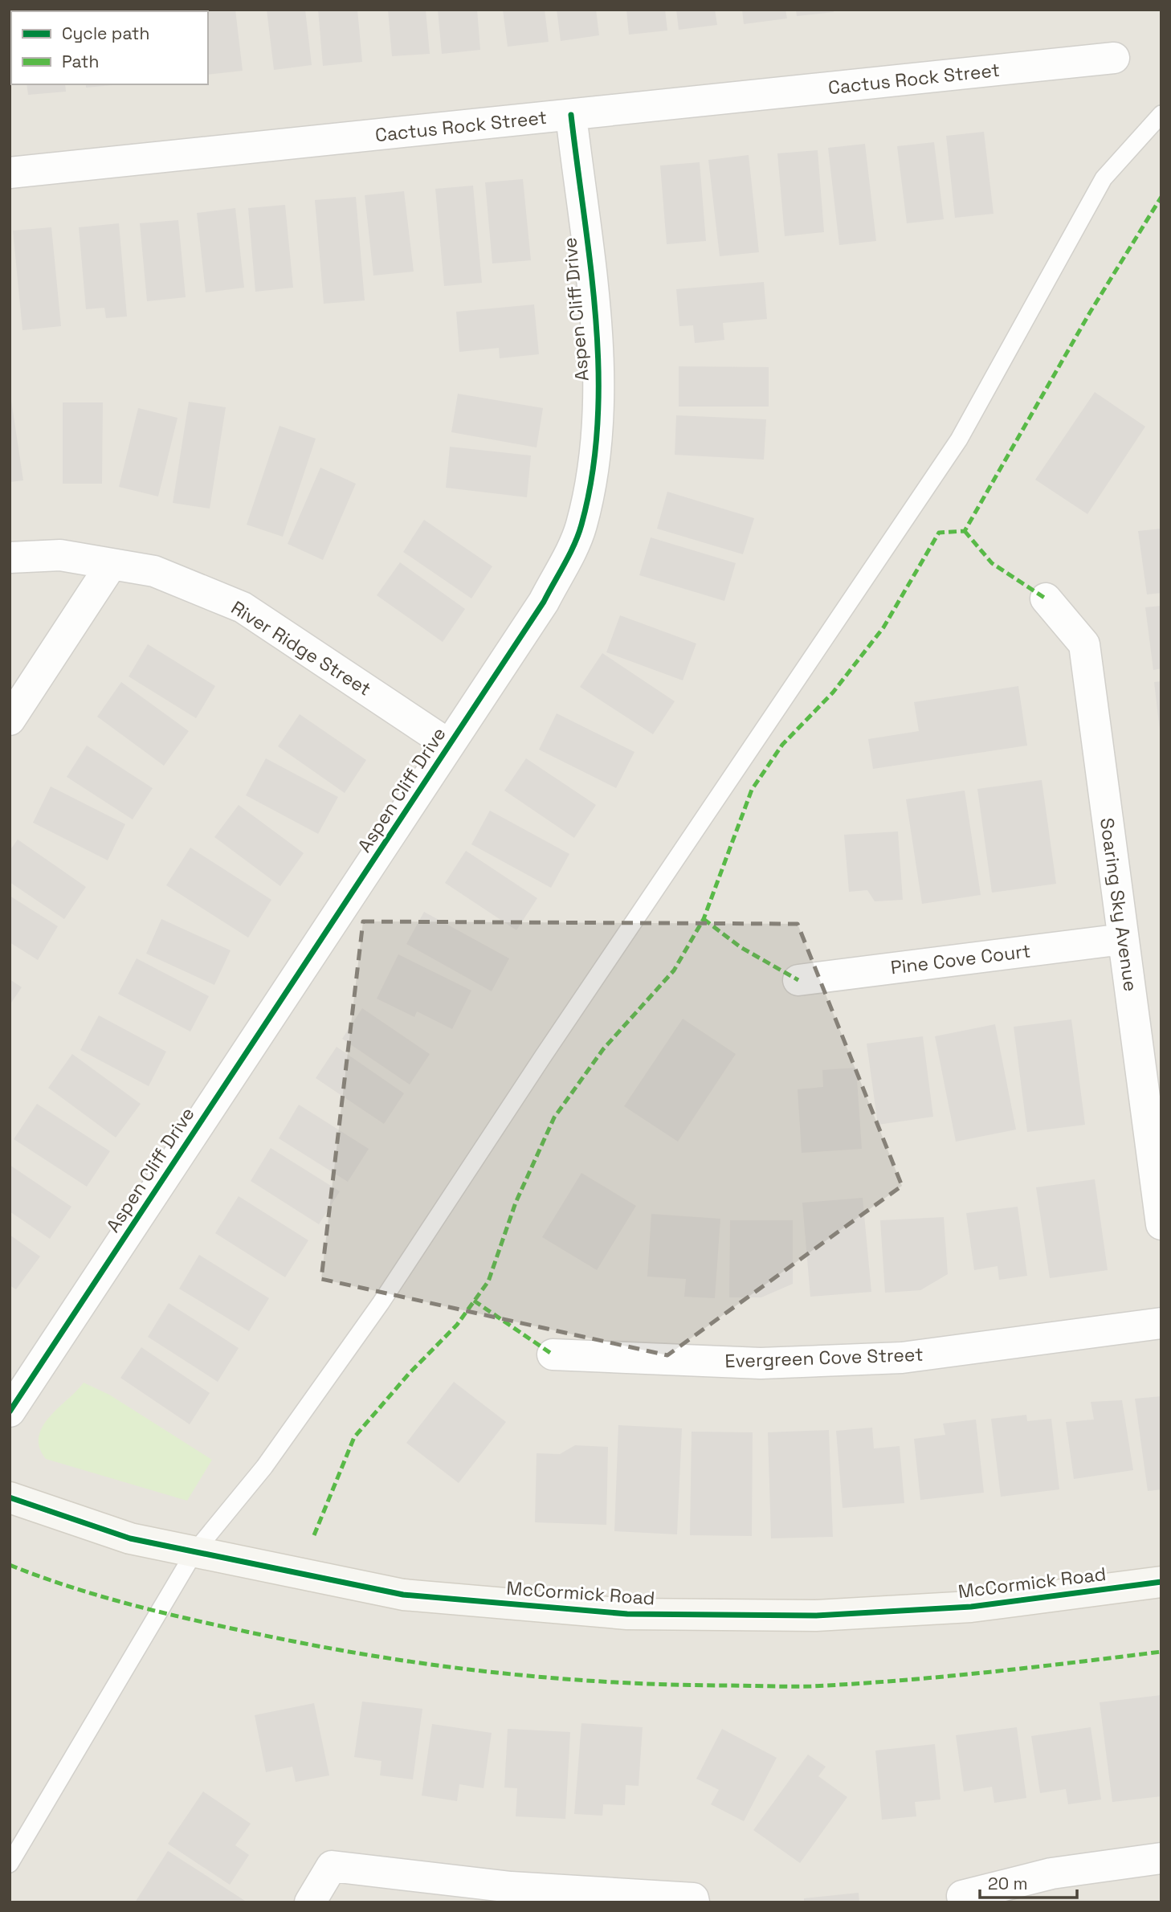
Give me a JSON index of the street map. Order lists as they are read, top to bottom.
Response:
{
  "streets": {
    "street": [
      "Cactus Rock Street",
      "Aspen Cliff Drive",
      "River Ridge Street",
      "Soaring Sky Avenue",
      "Pine Cove Court",
      "Evergreen Cove Street",
      "McCormick Road"
    ]
  },
  "crossings": [
    ["Cactus Rock Street", "Aspen Cliff Drive"],
    ["Aspen Cliff Drive", "River Ridge Street"],
    ["Soaring Sky Avenue", "Pine Cove Court"]
  ],
  "legend": ["Cycle path", "Path"],
  "scale_bar": "20 m"
}
